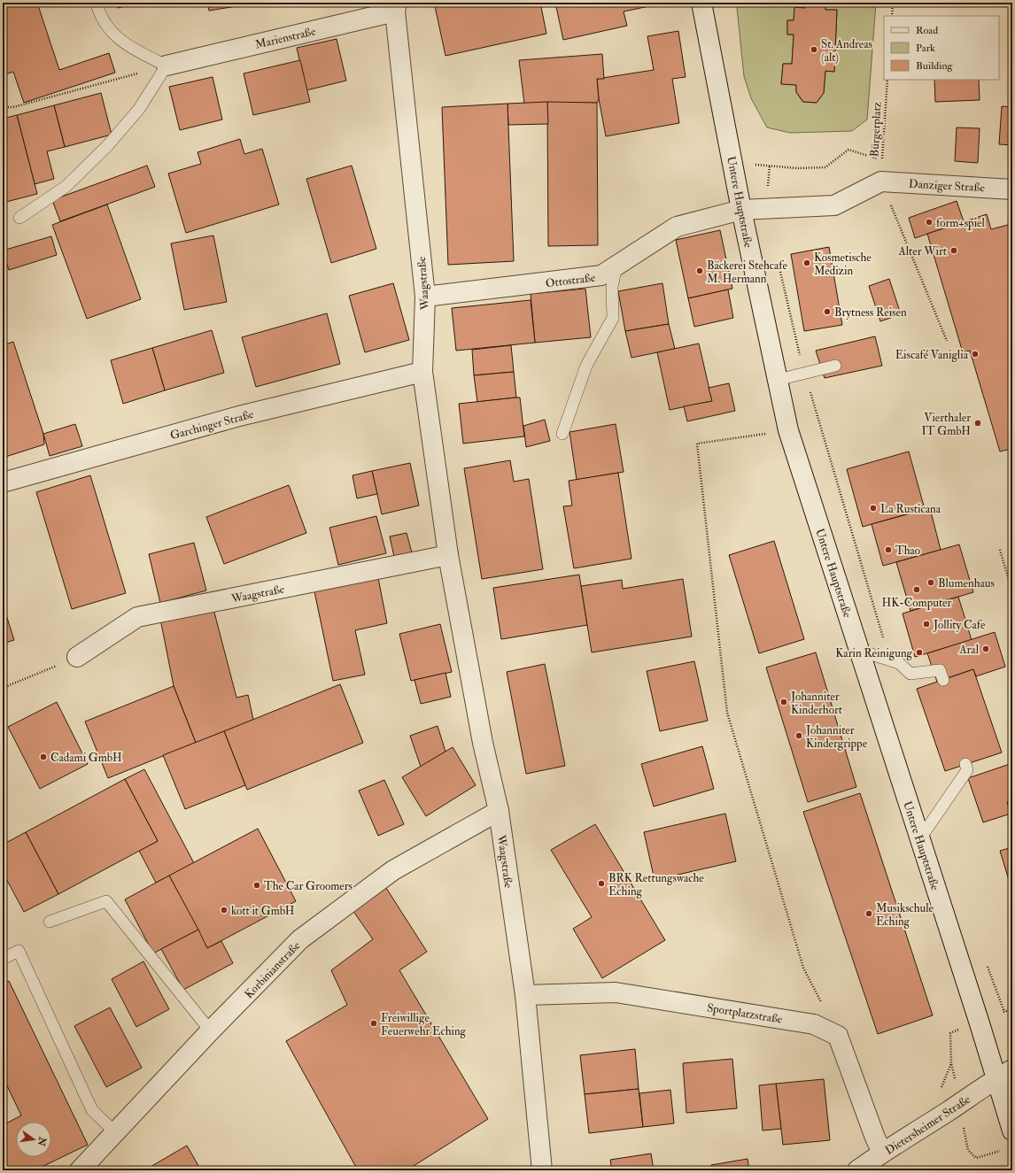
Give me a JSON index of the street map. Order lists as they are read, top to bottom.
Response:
{
  "streets": {
    "street": [
      "Marienstraße",
      "Danziger Straße",
      "Untere Hauptstraße",
      "Ottostraße",
      "Waagstraße",
      "Garchinger Straße",
      "Korbinianstraße",
      "Sportplatzstraße",
      "Dietersheimer Straße"
    ],
    "path": ["Bürgerplatz"]
  },
  "crossings": [
    ["Marienstraße", "Waagstraße"],
    ["Untere Hauptstraße", "Ottostraße"],
    ["Untere Hauptstraße", "Dietersheimer Straße"],
    ["Ottostraße", "Waagstraße"],
    ["Waagstraße", "Garchinger Straße"],
    ["Waagstraße", "Korbinianstraße"],
    ["Waagstraße", "Sportplatzstraße"],
    ["Sportplatzstraße", "Dietersheimer Straße"]
  ],
  "places": [
    "St. Andreas (alt)",
    "form+spiel",
    "Alter Wirt",
    "Kosmetische Medizin",
    "Bäckerei Stehcafe M. Hermann",
    "Brytness Reisen",
    "Eiscafé Vaniglia",
    "Vierthaler IT GmbH",
    "La Rusticana",
    "Thao",
    "Blumenhaus",
    "HK-Computer",
    "Jollity Cafe",
    "Aral",
    "Karin Reinigung",
    "Johanniter Kinderhort",
    "Johanniter Kindergrippe",
    "Cadami GmbH",
    "BRK Rettungswache Eching",
    "The Car Groomers",
    "kott it GmbH",
    "Musikschule Eching",
    "Freiwillige Feuerwehr Eching"
  ],
  "legend": ["Road", "Park", "Building"],
  "north": "right"
}
